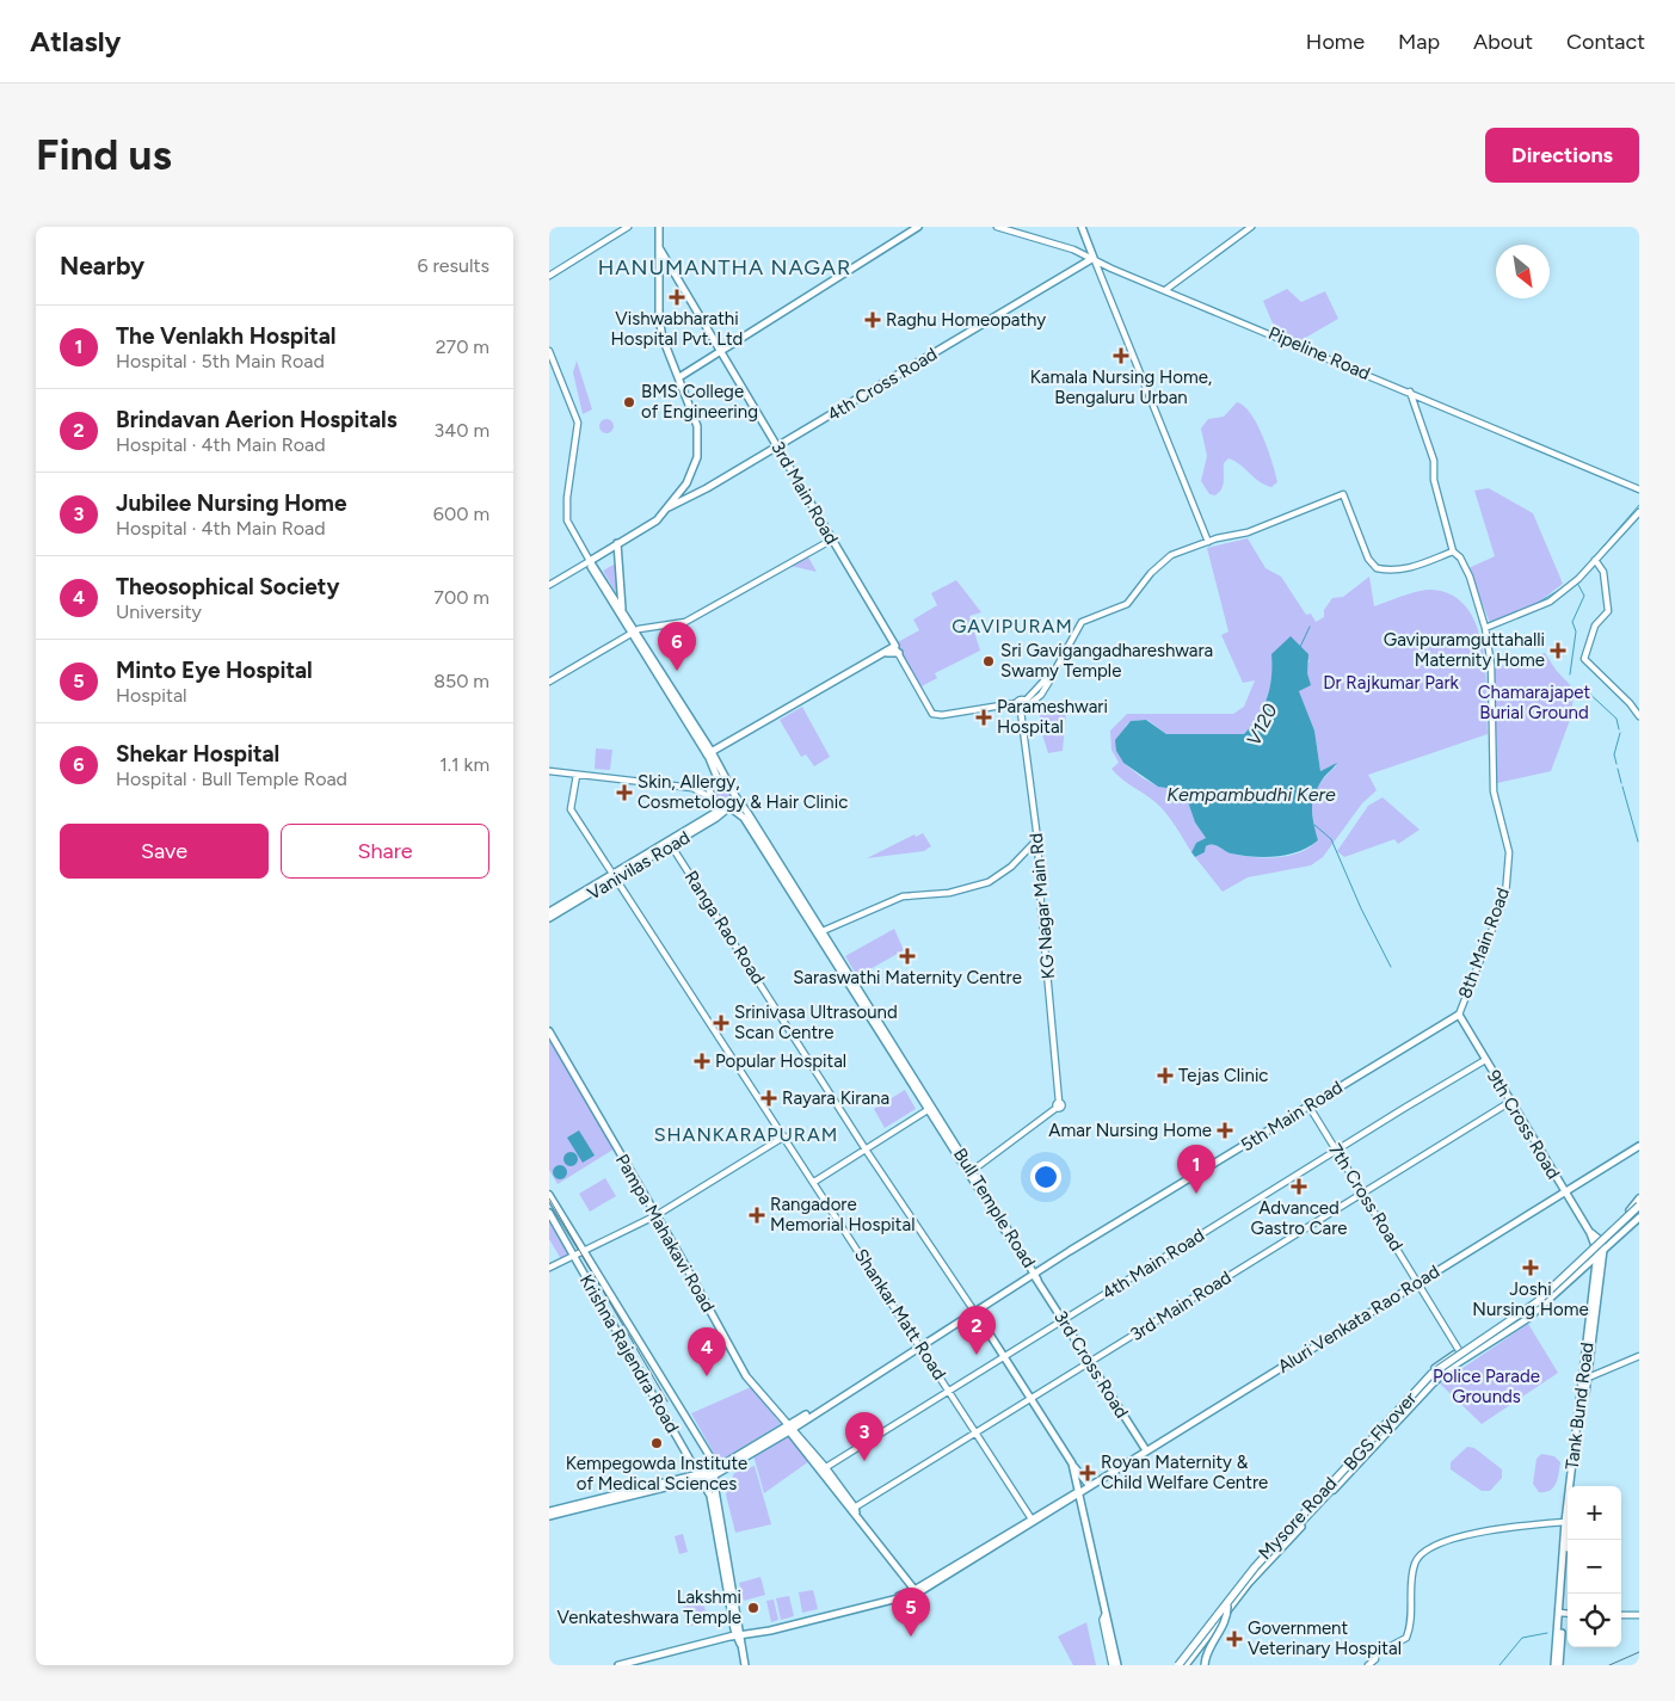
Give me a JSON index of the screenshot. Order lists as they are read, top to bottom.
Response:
{
  "streets": {
    "highway": ["BGS Flyover"],
    "main road": [
      "4th Cross Road",
      "3rd Main Road",
      "Vanivilas Road",
      "5th Main Road",
      "9th Cross Road",
      "Bull Temple Road",
      "Pampa Mahakavi Road",
      "Aluri Venkata Rao Road",
      "Krishna Rajendra Road",
      "3rd Cross Road",
      "Tank Bund Road",
      "Mysore Road"
    ],
    "street": [
      "Pipeline Road",
      "KG Nagar Main Rd",
      "Ranga Rao Road",
      "8th Main Road",
      "7th Cross Road",
      "4th Main Road",
      "Shankar Matt Road"
    ]
  },
  "crossings": [
    ["Pipeline Road", "4th Cross Road"],
    ["4th Cross Road", "3rd Main Road"],
    ["3rd Main Road", "9th Cross Road"],
    ["3rd Main Road", "7th Cross Road"],
    ["3rd Main Road", "Pampa Mahakavi Road"],
    ["3rd Main Road", "Shankar Matt Road"],
    ["3rd Main Road", "3rd Cross Road"],
    ["Vanivilas Road", "Ranga Rao Road"],
    ["Vanivilas Road", "Bull Temple Road"],
    ["Vanivilas Road", "Shankar Matt Road"],
    ["KG Nagar Main Rd", "Bull Temple Road"],
    ["Ranga Rao Road", "5th Main Road"],
    ["8th Main Road", "5th Main Road"],
    ["8th Main Road", "9th Cross Road"],
    ["5th Main Road", "9th Cross Road"],
    ["5th Main Road", "7th Cross Road"],
    ["5th Main Road", "Bull Temple Road"],
    ["5th Main Road", "Pampa Mahakavi Road"],
    ["5th Main Road", "Shankar Matt Road"],
    ["5th Main Road", "Krishna Rajendra Road"],
    ["5th Main Road", "3rd Cross Road"],
    ["9th Cross Road", "4th Main Road"],
    ["9th Cross Road", "Aluri Venkata Rao Road"],
    ["9th Cross Road", "Mysore Road"],
    ["7th Cross Road", "4th Main Road"],
    ["7th Cross Road", "Aluri Venkata Rao Road"],
    ["7th Cross Road", "Mysore Road"],
    ["Bull Temple Road", "3rd Cross Road"],
    ["Pampa Mahakavi Road", "4th Main Road"],
    ["Pampa Mahakavi Road", "Aluri Venkata Rao Road"],
    ["4th Main Road", "Shankar Matt Road"],
    ["4th Main Road", "3rd Cross Road"],
    ["Shankar Matt Road", "Aluri Venkata Rao Road"],
    ["Aluri Venkata Rao Road", "Krishna Rajendra Road"],
    ["Aluri Venkata Rao Road", "3rd Cross Road"],
    ["Tank Bund Road", "Mysore Road"]
  ],
  "districts": ["HANUMANTHA NAGAR", "GAVIPURAM", "SHANKARAPURAM"],
  "water": ["V120", "Kempambudhi Kere"],
  "parks": ["Dr Rajkumar Park", "Chamarajapet Burial Ground", "Police Parade Grounds"],
  "places": {
    "health": [
      "Vishwabharathi Hospital Pvt. Ltd",
      "Raghu Homeopathy",
      "Kamala Nursing Home, Bengaluru Urban",
      "Gavipuramguttahalli Maternity Home",
      "Parameshwari Hospital",
      "Skin, Allergy, Cosmetology & Hair Clinic",
      "Saraswathi Maternity Centre",
      "Srinivasa Ultrasound Scan Centre",
      "Popular Hospital",
      "Tejas Clinic",
      "Rayara Kirana",
      "Amar Nursing Home",
      "Advanced Gastro Care",
      "Rangadore Memorial Hospital",
      "Joshi Nursing Home",
      "Royan Maternity & Child Welfare Centre",
      "Government Veterinary Hospital"
    ],
    "other": [
      "BMS College of Engineering",
      "Sri Gavigangadhareshwara Swamy Temple",
      "Kempegowda Institute of Medical Sciences",
      "Lakshmi Venkateshwara Temple"
    ]
  },
  "north": "bottom right",
  "page": {
    "header": "Atlasly",
    "nav": [
      "Home",
      "Map",
      "About",
      "Contact"
    ],
    "buttons": [
      "Directions",
      ["Save", "Share"]
    ],
    "title": "Find us",
    "heading": ["Nearby", "6 results"],
    "list": [
      {
        "mark": "1",
        "name": "The Venlakh Hospital",
        "note": "Hospital · 5th Main Road",
        "value": "270 m"
      },
      {
        "mark": "2",
        "name": "Brindavan Aerion Hospitals",
        "note": "Hospital · 4th Main Road",
        "value": "340 m"
      },
      {
        "mark": "3",
        "name": "Jubilee Nursing Home",
        "note": "Hospital · 4th Main Road",
        "value": "600 m"
      },
      {
        "mark": "4",
        "name": "Theosophical Society",
        "note": "University",
        "value": "700 m"
      },
      {
        "mark": "5",
        "name": "Minto Eye Hospital",
        "note": "Hospital",
        "value": "850 m"
      },
      {
        "mark": "6",
        "name": "Shekar Hospital",
        "note": "Hospital · Bull Temple Road",
        "value": "1.1 km"
      }
    ],
    "pins": [
      "6",
      "1",
      "2",
      "4",
      "3",
      "5"
    ],
    "map_buttons": ["+", "−"]
  }
}
